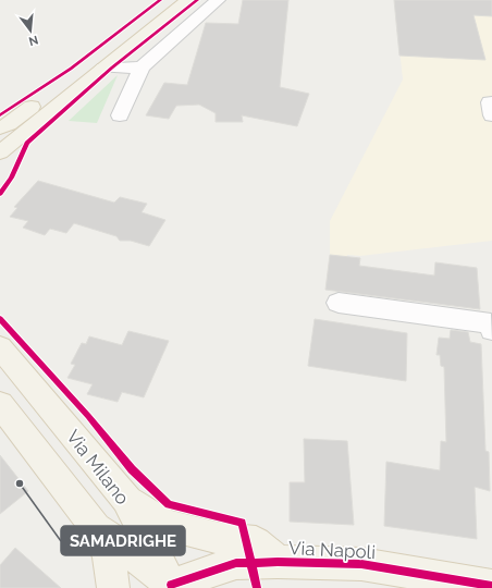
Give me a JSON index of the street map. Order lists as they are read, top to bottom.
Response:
{
  "streets": {
    "main road": ["Via Milano", "Via Napoli"]
  },
  "crossings": [
    ["Via Milano", "Via Napoli"]
  ],
  "places": ["SAMADRIGHE"],
  "north": "bottom"
}
